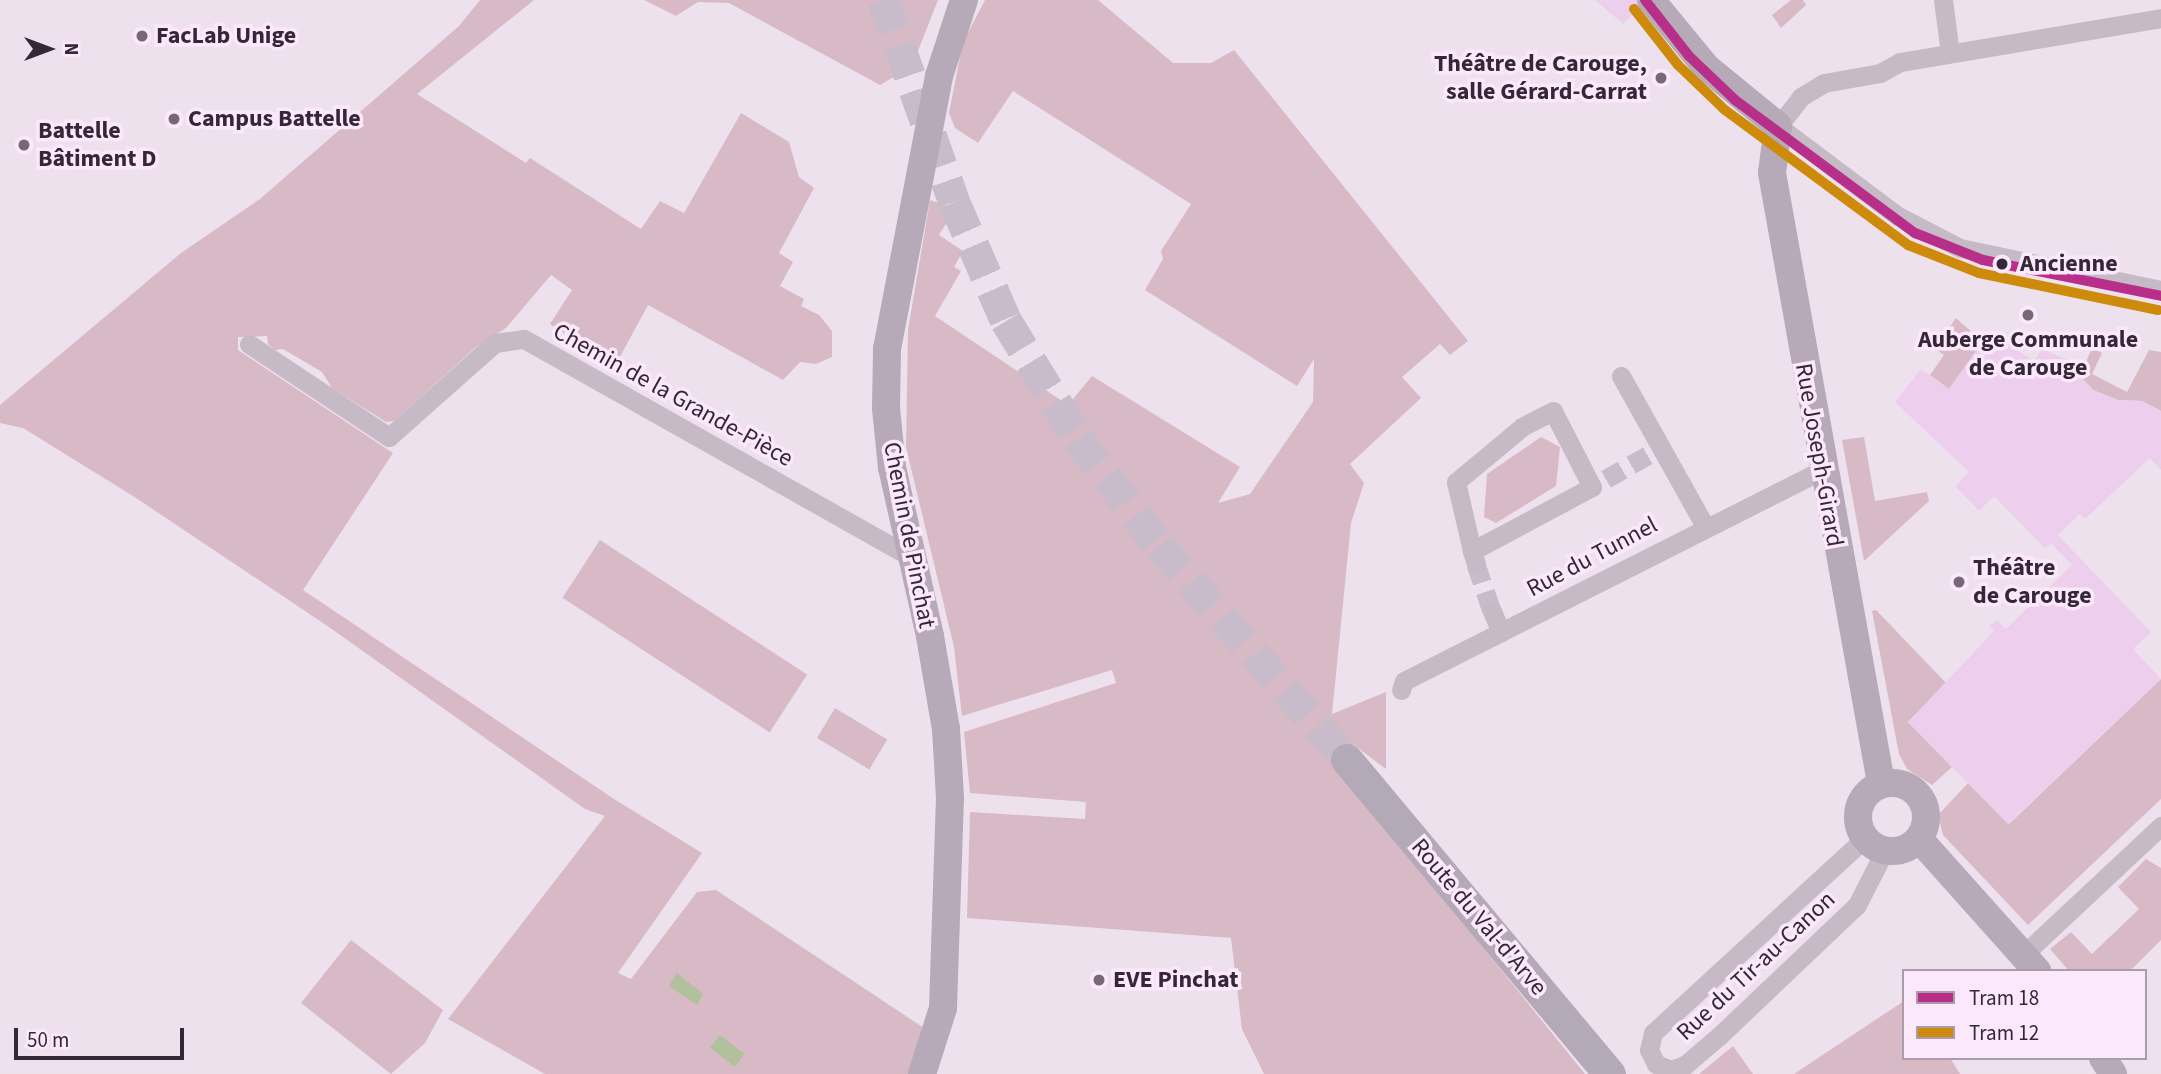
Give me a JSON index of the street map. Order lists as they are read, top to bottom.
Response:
{
  "streets": {
    "main road": ["Route du Val-d'Arve"],
    "street": [
      "Chemin de la Grande-Pièce",
      "Rue Joseph-Girard",
      "Chemin de Pinchat",
      "Rue du Tunnel",
      "Rue du Tir-au-Canon"
    ]
  },
  "crossings": [
    ["Chemin de la Grande-Pièce", "Chemin de Pinchat"],
    ["Rue Joseph-Girard", "Rue du Tunnel"],
    ["Rue Joseph-Girard", "Rue du Tir-au-Canon"]
  ],
  "places": [
    "FacLab Unige",
    "Théâtre de Carouge, salle Gérard-Carrat",
    "Campus Battelle",
    "Battelle Bâtiment D",
    "Ancienne",
    "Auberge Communale de Carouge",
    "Théâtre de Carouge",
    "EVE Pinchat"
  ],
  "lines": ["tram line 18", "tram line 12"],
  "legend": ["Tram 18", "Tram 12"],
  "scale_bar": "50 m",
  "north": "right"
}
